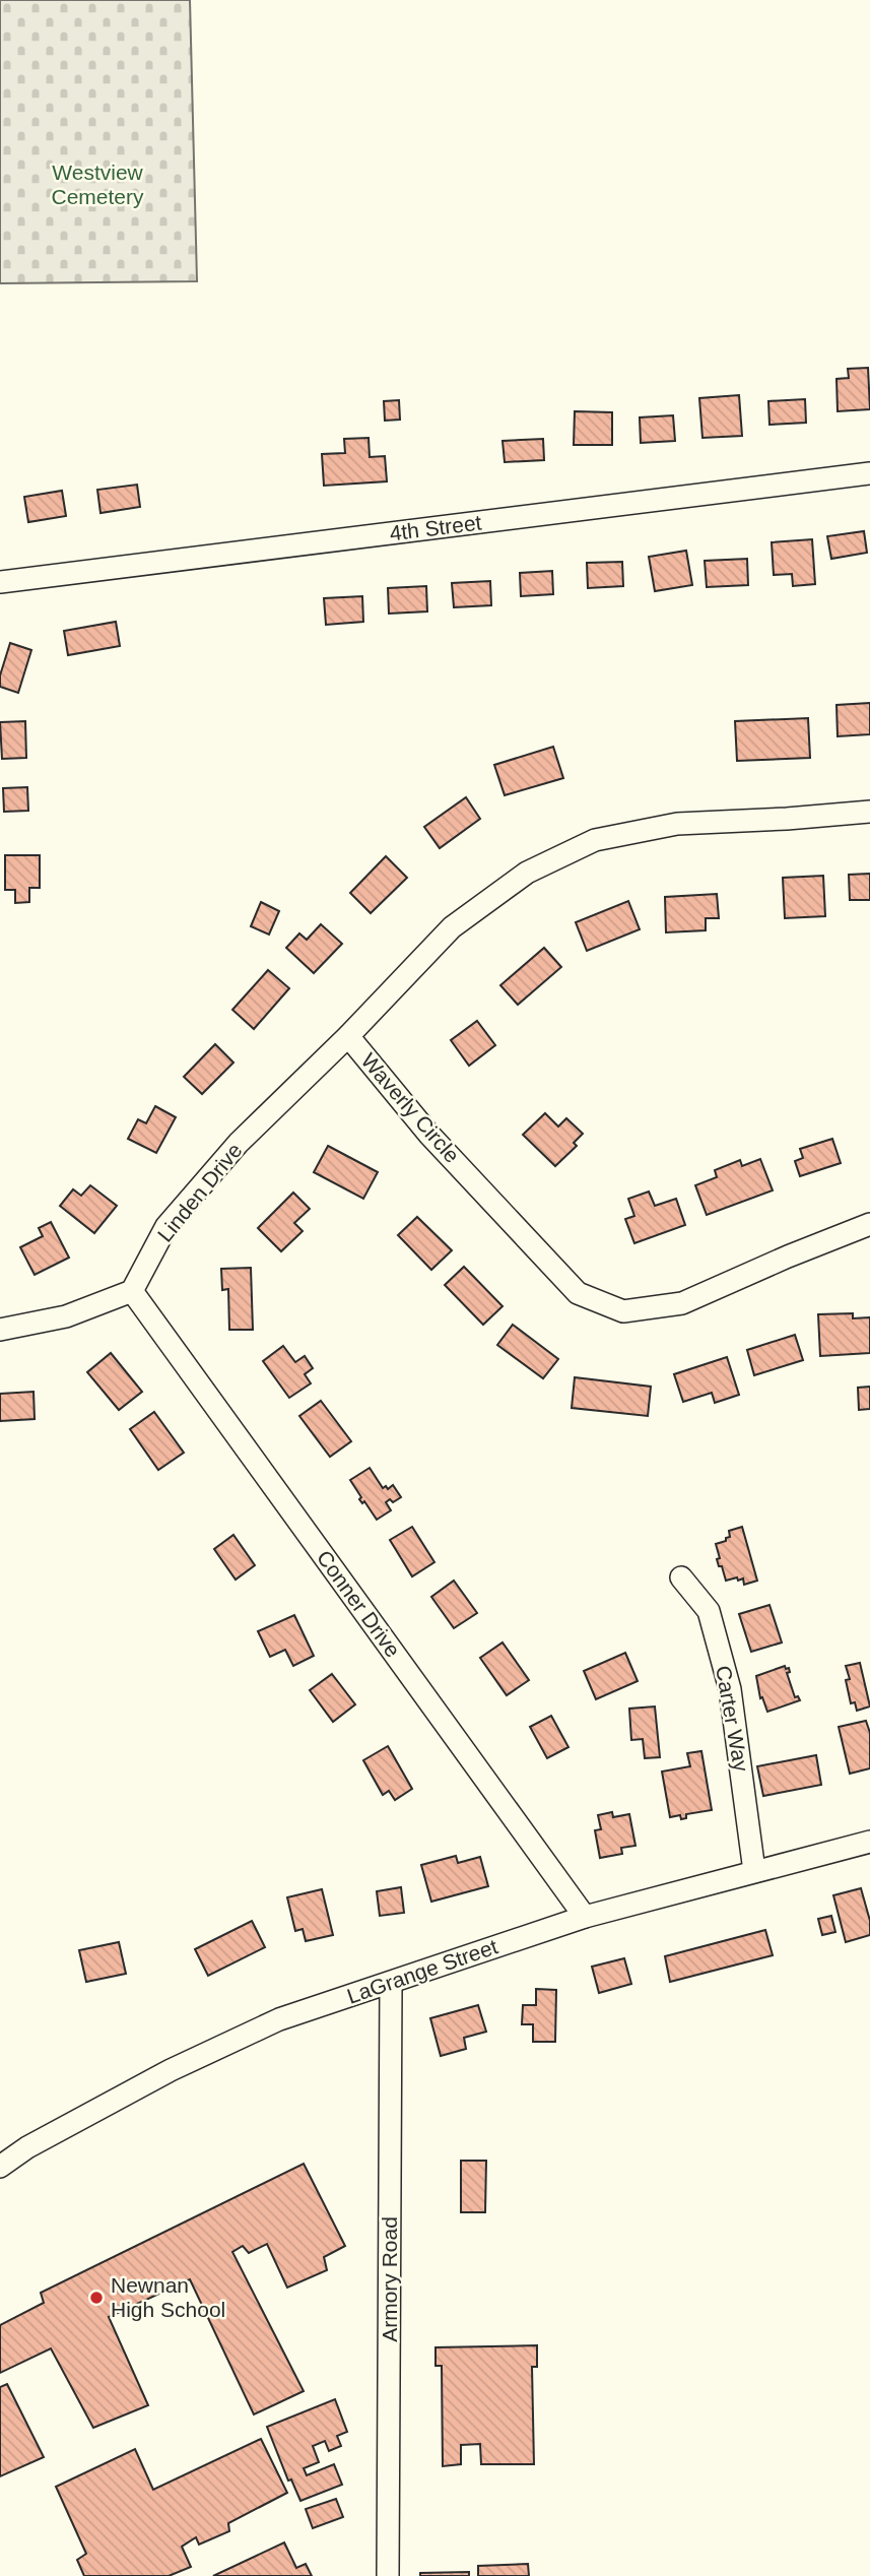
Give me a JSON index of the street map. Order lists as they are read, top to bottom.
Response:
{
  "streets": {
    "street": [
      "4th Street",
      "Waverly Circle",
      "Linden Drive",
      "Conner Drive",
      "Carter Way",
      "LaGrange Street",
      "Armory Road"
    ]
  },
  "crossings": [
    ["Waverly Circle", "Linden Drive"],
    ["Linden Drive", "Conner Drive"],
    ["Conner Drive", "LaGrange Street"],
    ["Carter Way", "LaGrange Street"],
    ["LaGrange Street", "Armory Road"]
  ],
  "parks": ["Westview Cemetery"],
  "places": ["Newnan High School"]
}
